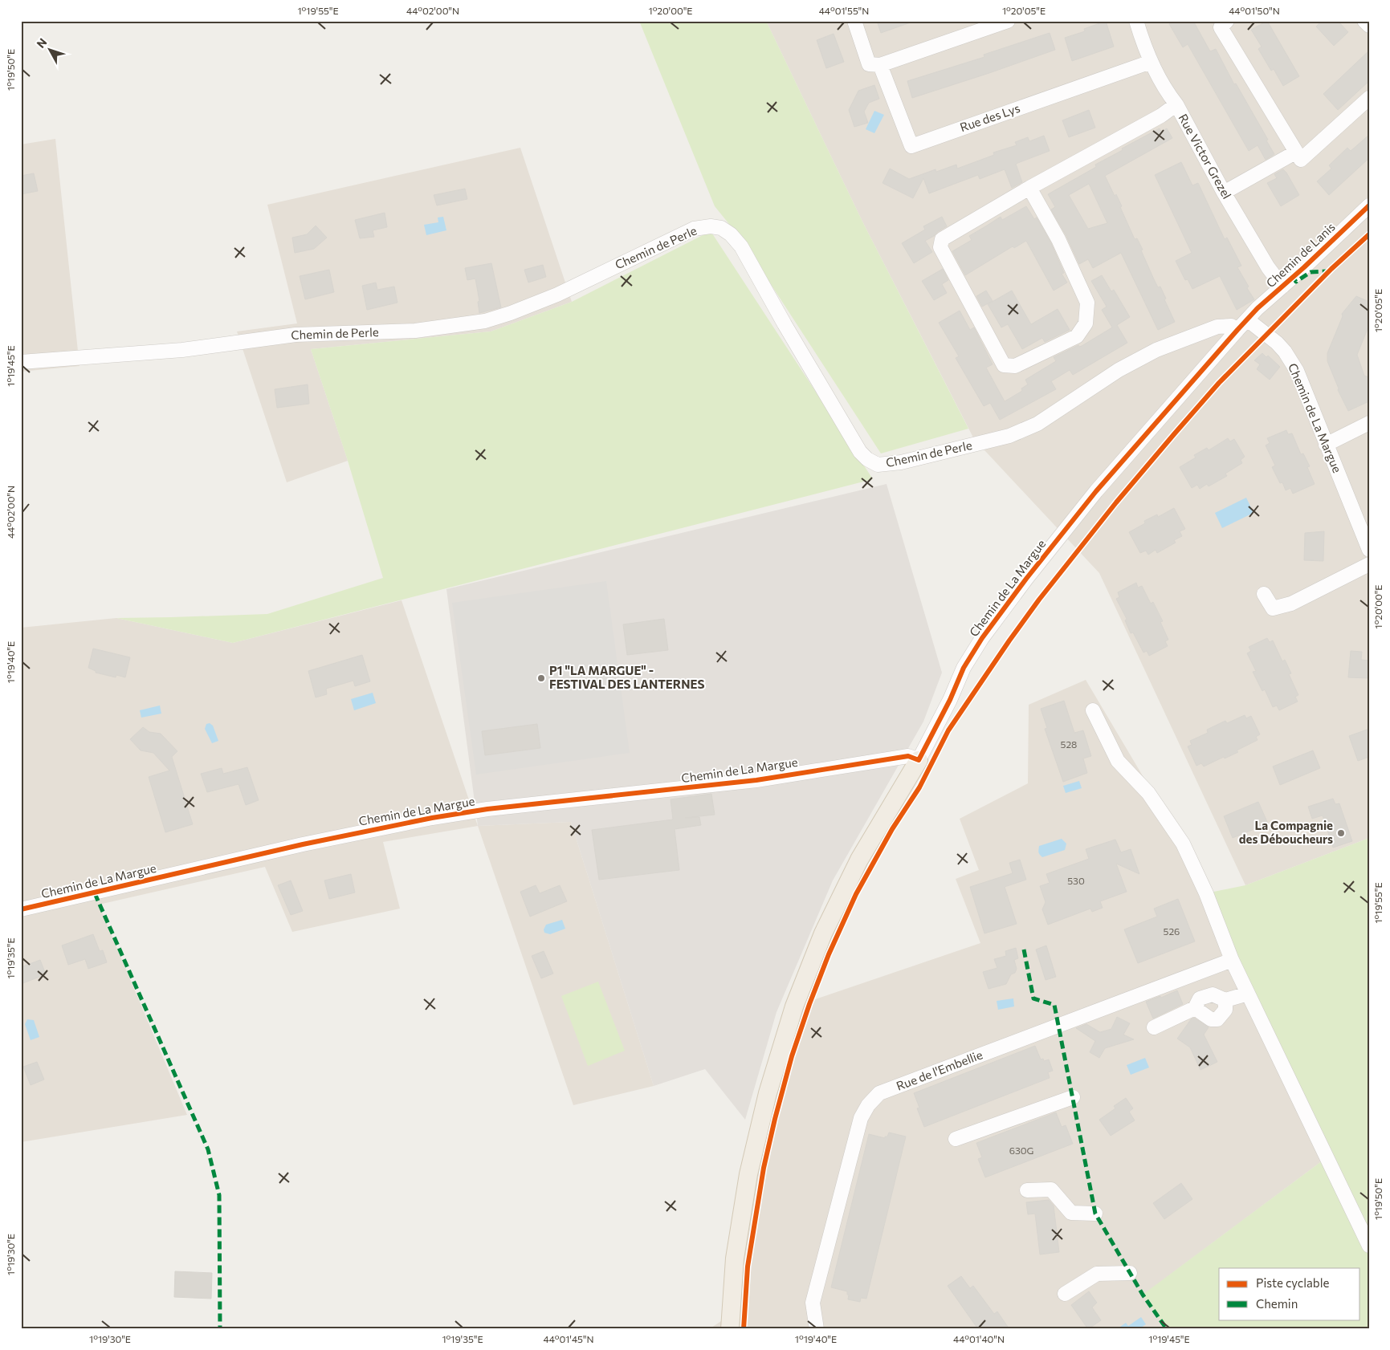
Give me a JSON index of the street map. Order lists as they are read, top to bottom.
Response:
{
  "streets": {
    "street": [
      "Rue des Lys",
      "Rue Victor Grezel",
      "Chemin de Perle",
      "Chemin de Lanis",
      "Chemin de La Margue",
      "Rue de l'Embellie"
    ]
  },
  "crossings": [
    ["Rue des Lys", "Rue Victor Grezel"],
    ["Rue Victor Grezel", "Chemin de Lanis"],
    ["Chemin de Perle", "Chemin de Lanis"],
    ["Chemin de Perle", "Chemin de La Margue"],
    ["Chemin de Lanis", "Chemin de La Margue"]
  ],
  "places": ["P1 \"LA MARGUE\" - FESTIVAL DES LANTERNES", "La Compagnie des Déboucheurs"],
  "house_numbers": [
    "528",
    "530",
    "526",
    "630G"
  ],
  "legend": ["Piste cyclable", "Chemin"],
  "north": "top left",
  "coordinates": [
    "1°19'55\"E",
    "44°02'00\"N",
    "1°20'00\"E",
    "44°01'55\"N",
    "1°20'05\"E",
    "44°01'50\"N",
    "1°19'50\"E",
    "1°19'45\"E",
    "1°19'40\"E",
    "1°19'35\"E",
    "1°19'30\"E",
    "44°01'45\"N",
    "44°01'40\"N"
  ]
}
